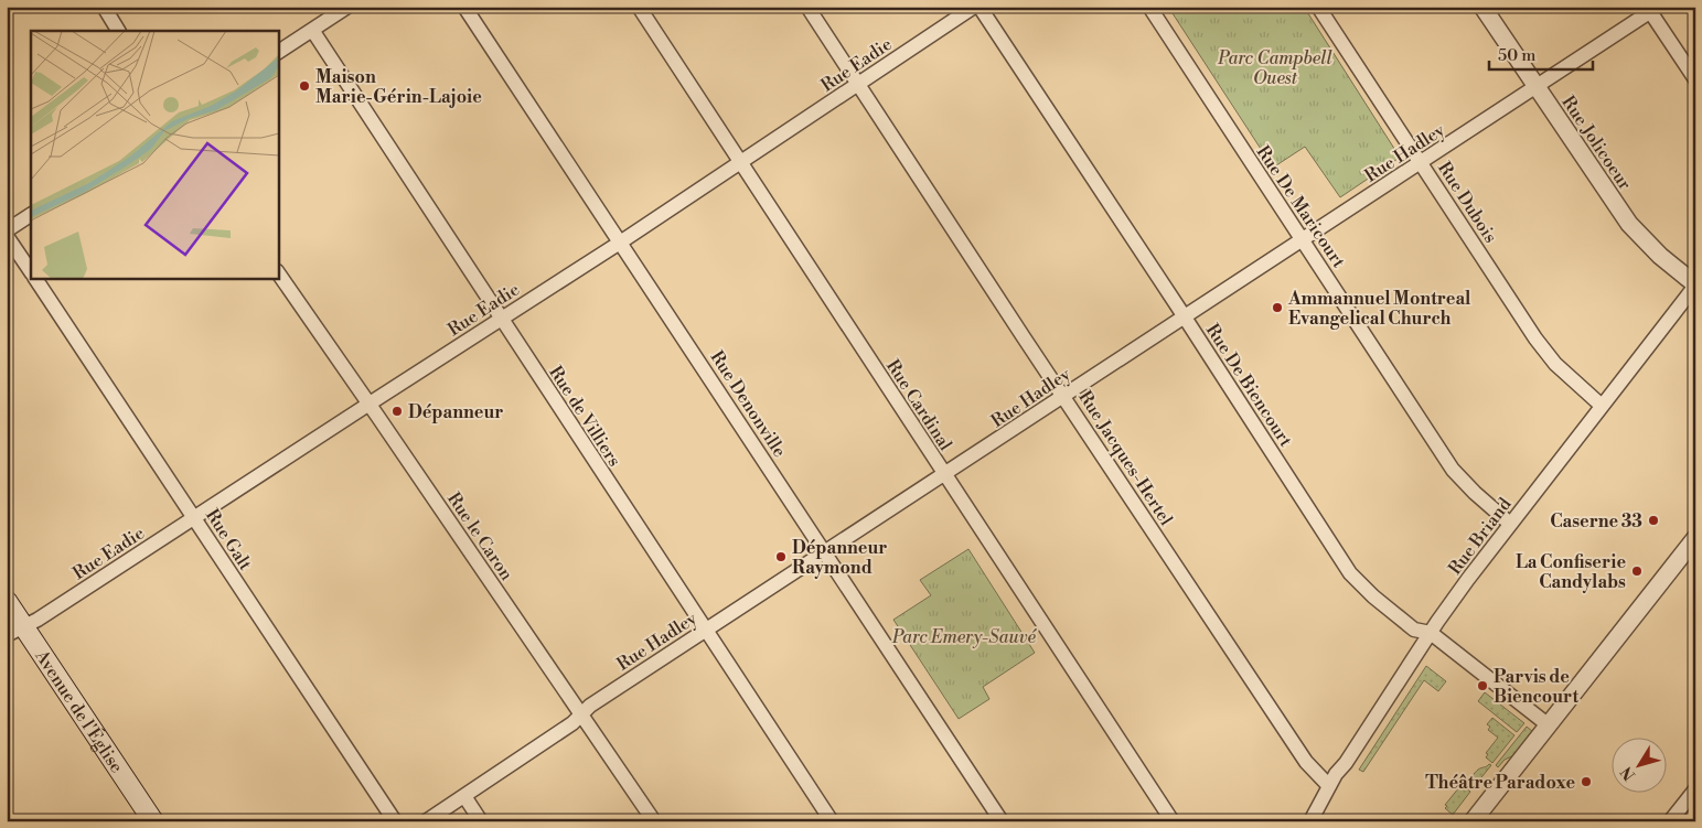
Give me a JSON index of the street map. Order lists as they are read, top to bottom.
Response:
{
  "streets": {
    "main road": ["Avenue de l'Église"],
    "street": [
      "Rue Eadie",
      "Rue Jolicoeur",
      "Rue Hadley",
      "Rue Dubois",
      "Rue De Maricourt",
      "Rue De Biencourt",
      "Rue Denonville",
      "Rue Cardinal",
      "Rue de Villiers",
      "Rue Jacques-Hertel",
      "Rue le Caron",
      "Rue Briand",
      "Rue Galt"
    ]
  },
  "crossings": [
    ["Rue Eadie", "Rue Denonville"],
    ["Rue Eadie", "Rue Cardinal"],
    ["Rue Eadie", "Rue de Villiers"],
    ["Rue Eadie", "Rue Jacques-Hertel"],
    ["Rue Eadie", "Rue le Caron"],
    ["Rue Eadie", "Rue Galt"],
    ["Rue Eadie", "Avenue de l'Église"],
    ["Rue Jolicoeur", "Rue Hadley"],
    ["Rue Jolicoeur", "Rue Briand"],
    ["Rue Hadley", "Rue Dubois"],
    ["Rue Hadley", "Rue De Maricourt"],
    ["Rue Hadley", "Rue De Biencourt"],
    ["Rue Hadley", "Rue Denonville"],
    ["Rue Hadley", "Rue Cardinal"],
    ["Rue Hadley", "Rue de Villiers"],
    ["Rue Hadley", "Rue Jacques-Hertel"],
    ["Rue Hadley", "Rue le Caron"],
    ["Rue Dubois", "Rue Briand"],
    ["Rue De Maricourt", "Rue Briand"],
    ["Rue De Biencourt", "Rue Briand"],
    ["Rue Jacques-Hertel", "Rue Briand"]
  ],
  "parks": ["Parc Campbell Ouest", "Parc Emery-Sauvé"],
  "places": [
    "Maison Marie-Gérin-Lajoie",
    "Ammannuel Montreal Evangelical Church",
    "Dépanneur",
    "Caserne 33",
    "Dépanneur Raymond",
    "La Confiserie Candylabs",
    "Parvis de Biencourt",
    "Théâtre Paradoxe"
  ],
  "scale_bar": "50 m",
  "north": "bottom left"
}
